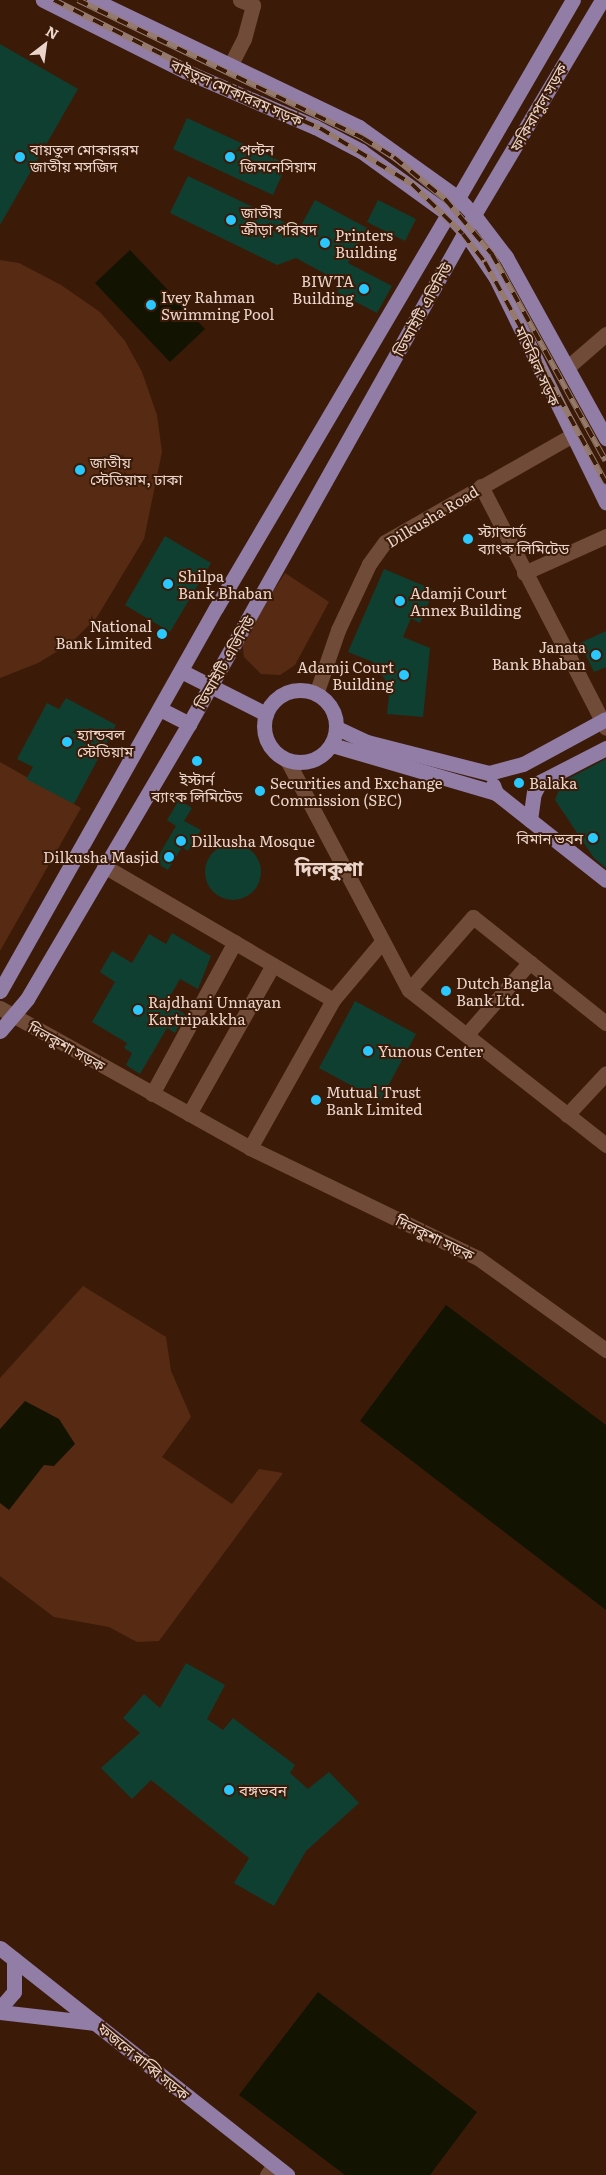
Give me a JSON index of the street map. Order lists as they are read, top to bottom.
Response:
{
  "streets": {
    "main road": [
      "বাইতুল মোকাররম সড়ক",
      "ফকিরাপুল সড়ক",
      "ডিআইটি এভিনিউ",
      "মতিঝিল সড়ক",
      "ফজলে রাব্বি সড়ক"
    ],
    "street": ["Dilkusha Road", "দিলকুশা সড়ক"]
  },
  "crossings": [
    ["বাইতুল মোকাররম সড়ক", "ফকিরাপুল সড়ক"],
    ["বাইতুল মোকাররম সড়ক", "ডিআইটি এভিনিউ"],
    ["বাইতুল মোকাররম সড়ক", "মতিঝিল সড়ক"],
    ["ফকিরাপুল সড়ক", "ডিআইটি এভিনিউ"],
    ["ফকিরাপুল সড়ক", "মতিঝিল সড়ক"],
    ["ডিআইটি এভিনিউ", "মতিঝিল সড়ক"],
    ["ডিআইটি এভিনিউ", "দিলকুশা সড়ক"],
    ["মতিঝিল সড়ক", "Dilkusha Road"]
  ],
  "districts": ["দিলকুশা"],
  "places": [
    "বায়তুল মোকাররম জাতীয় মসজিদ",
    "পল্টন জিমনেসিয়াম",
    "জাতীয় ক্রীড়া পরিষদ",
    "Printers Building",
    "BIWTA Building",
    "Ivey Rahman Swimming Pool",
    "জাতীয় স্টেডিয়াম, ঢাকা",
    "স্ট্যান্ডার্ড ব্যাংক লিমিটেড",
    "Shilpa Bank Bhaban",
    "Adamji Court Annex Building",
    "National Bank Limited",
    "Janata Bank Bhaban",
    "Adamji Court Building",
    "হ্যান্ডবল স্টেডিয়াম",
    "ইস্টার্ন ব্যাংক লিমিটেড",
    "Balaka",
    "Securities and Exchange Commission (SEC)",
    "বিমান ভবন",
    "Dilkusha Mosque",
    "Dilkusha Masjid",
    "Dutch Bangla Bank Ltd.",
    "Rajdhani Unnayan Kartripakkha",
    "Yunous Center",
    "Mutual Trust Bank Limited",
    "বঙ্গভবন"
  ],
  "north": "top right"
}
